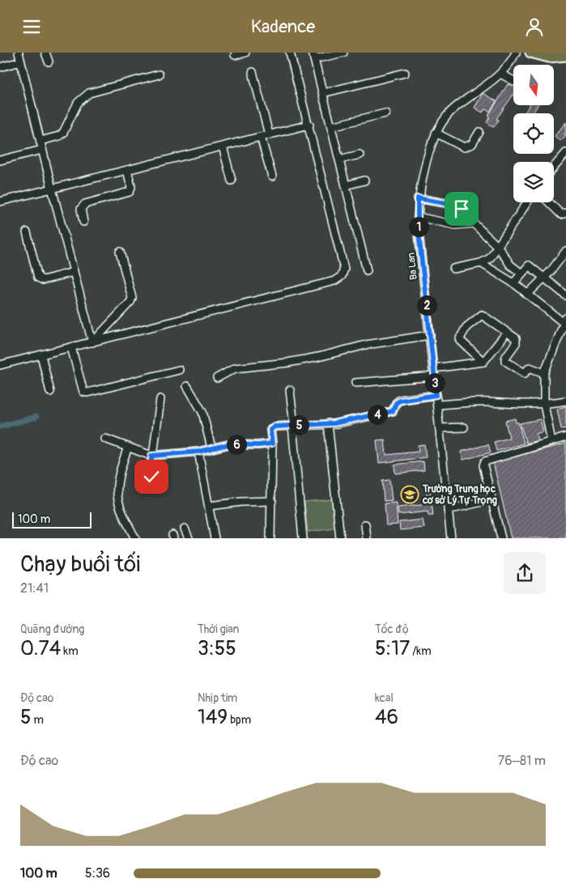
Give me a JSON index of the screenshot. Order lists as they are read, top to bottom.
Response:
{
  "streets": {
    "street": ["Ba Lan"]
  },
  "places": {
    "school or university": ["Trường Trung học cơ sở Lý Tự Trọng"]
  },
  "scale_bar": "100 m",
  "north": "bottom",
  "page": {
    "header": "Kadence",
    "pins": [
      "1",
      "2",
      "3",
      "4",
      "5",
      "6"
    ],
    "scale": "100 m",
    "heading": ["Chạy buổi tối", "21:41"],
    "stats": [
      ["Quãng đường", "0.74 km"],
      ["Thời gian", "3:55"],
      ["Tốc độ", "5:17 /km"],
      ["Độ cao", "5 m"],
      ["Nhịp tim", "149 bpm"],
      ["kcal", "46"]
    ],
    "chart": ["Độ cao", "76–81 m"],
    "list": [
      {
        "name": "100 m",
        "note": "5:36"
      }
    ]
  }
}
